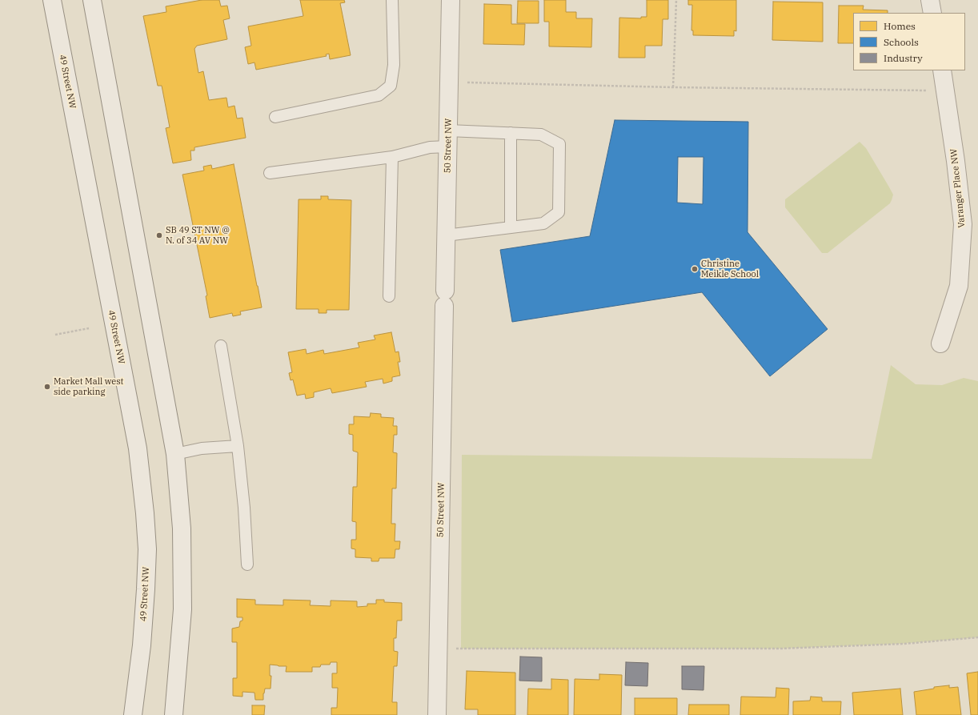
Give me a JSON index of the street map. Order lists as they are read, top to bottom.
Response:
{
  "streets": {
    "street": ["49 Street NW", "50 Street NW", "Varanger Place NW"]
  },
  "places": ["SB 49 ST NW @ N. of 34 AV NW", "Christine Meikle School", "Market Mall west side parking"],
  "legend": ["Homes", "Schools", "Industry"]
}
